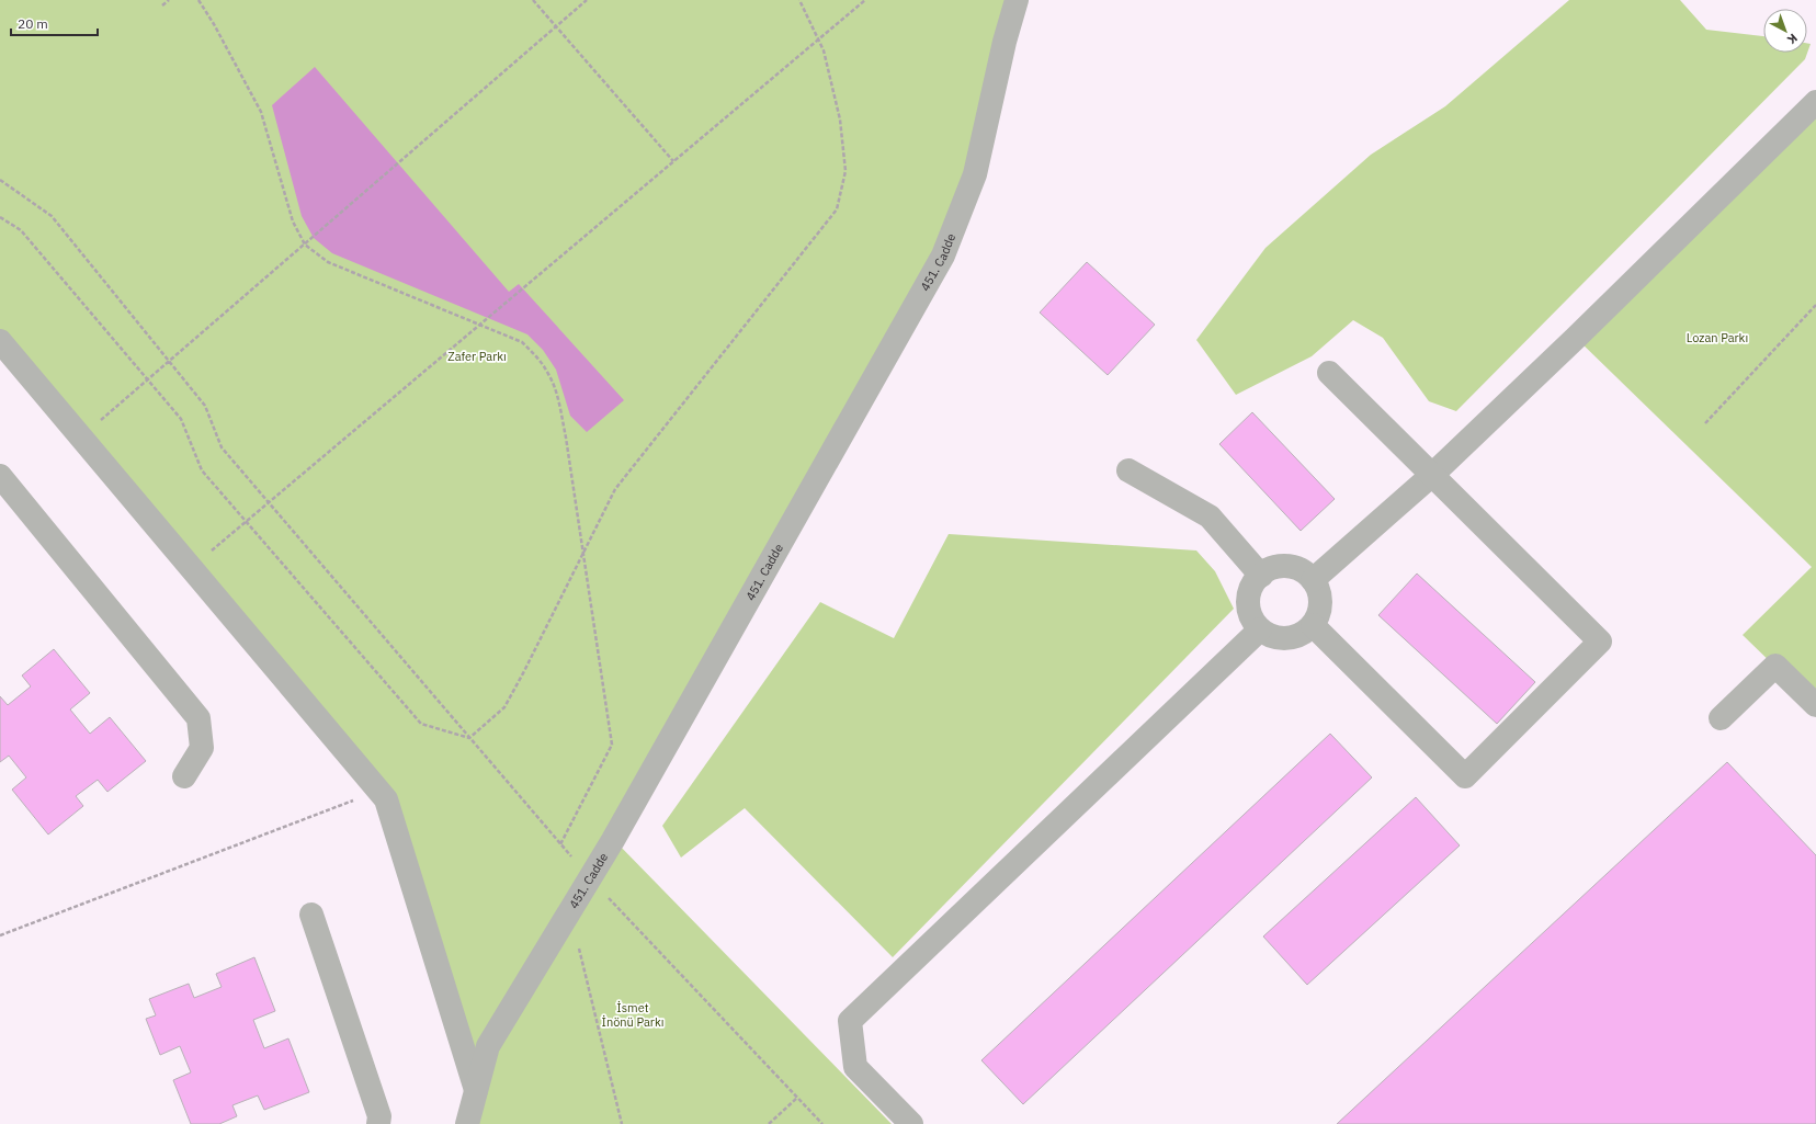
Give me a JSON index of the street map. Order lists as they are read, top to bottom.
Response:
{
  "streets": {
    "street": ["451. Cadde"]
  },
  "parks": ["Lozan Parkı", "Zafer Parkı", "İsmet İnönü Parkı"],
  "scale_bar": "20 m",
  "north": "bottom right"
}
